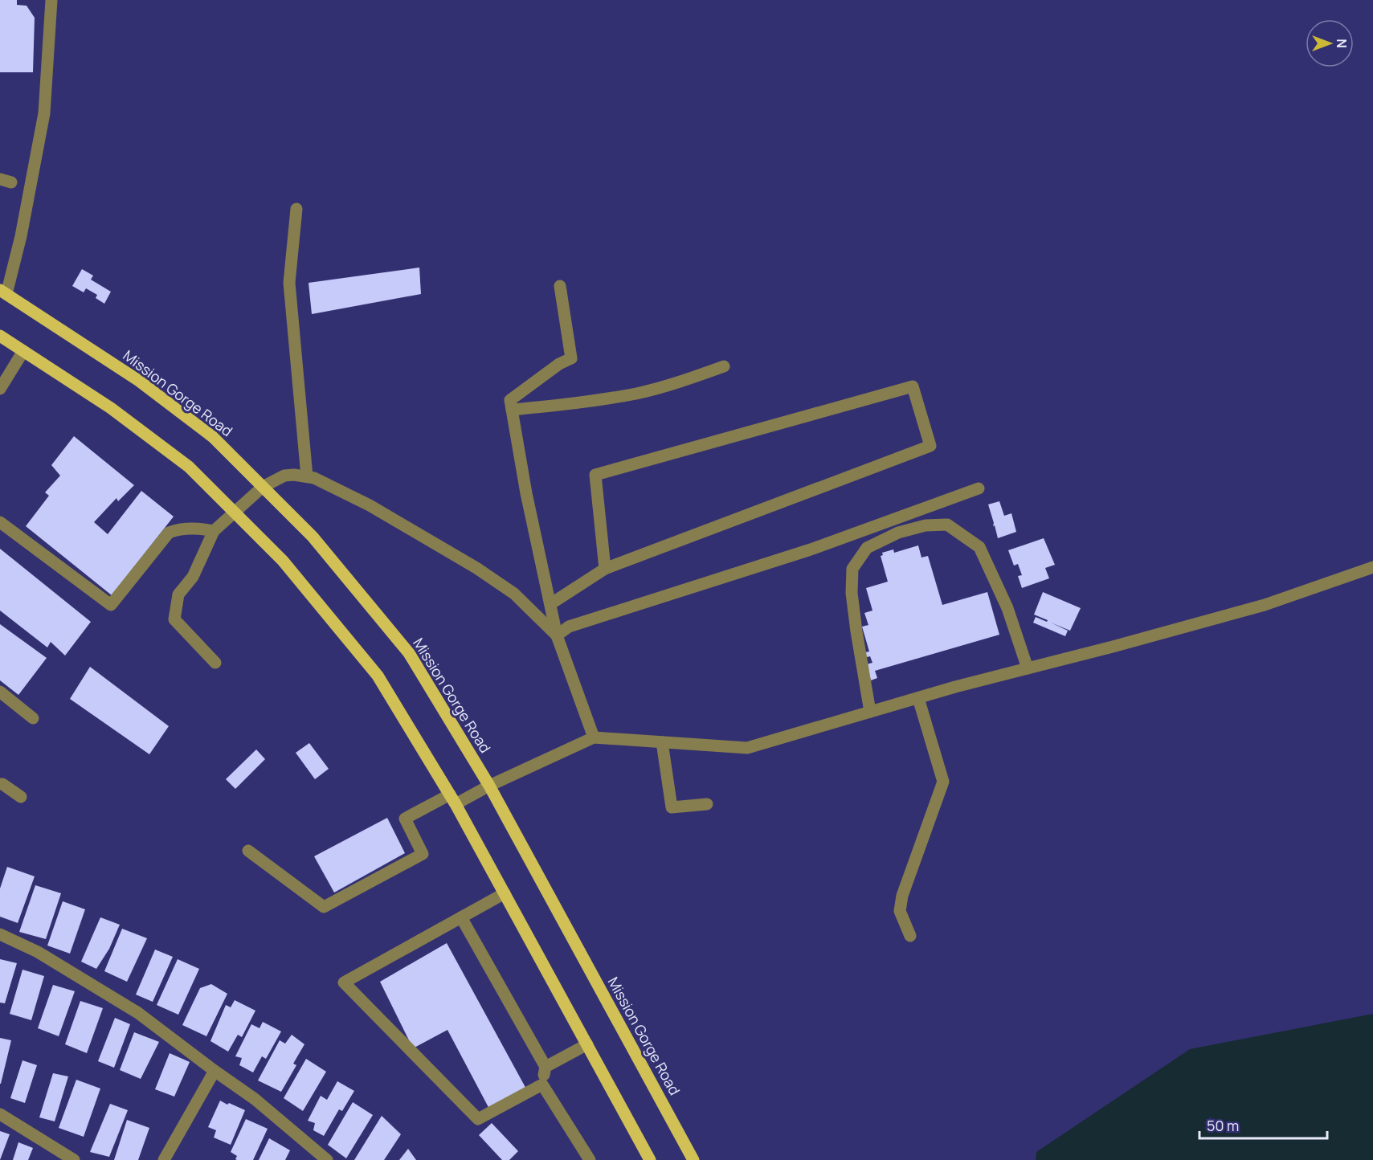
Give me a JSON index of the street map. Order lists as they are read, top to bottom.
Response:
{
  "streets": {
    "main road": ["Mission Gorge Road"]
  },
  "scale_bar": "50 m",
  "north": "right"
}
